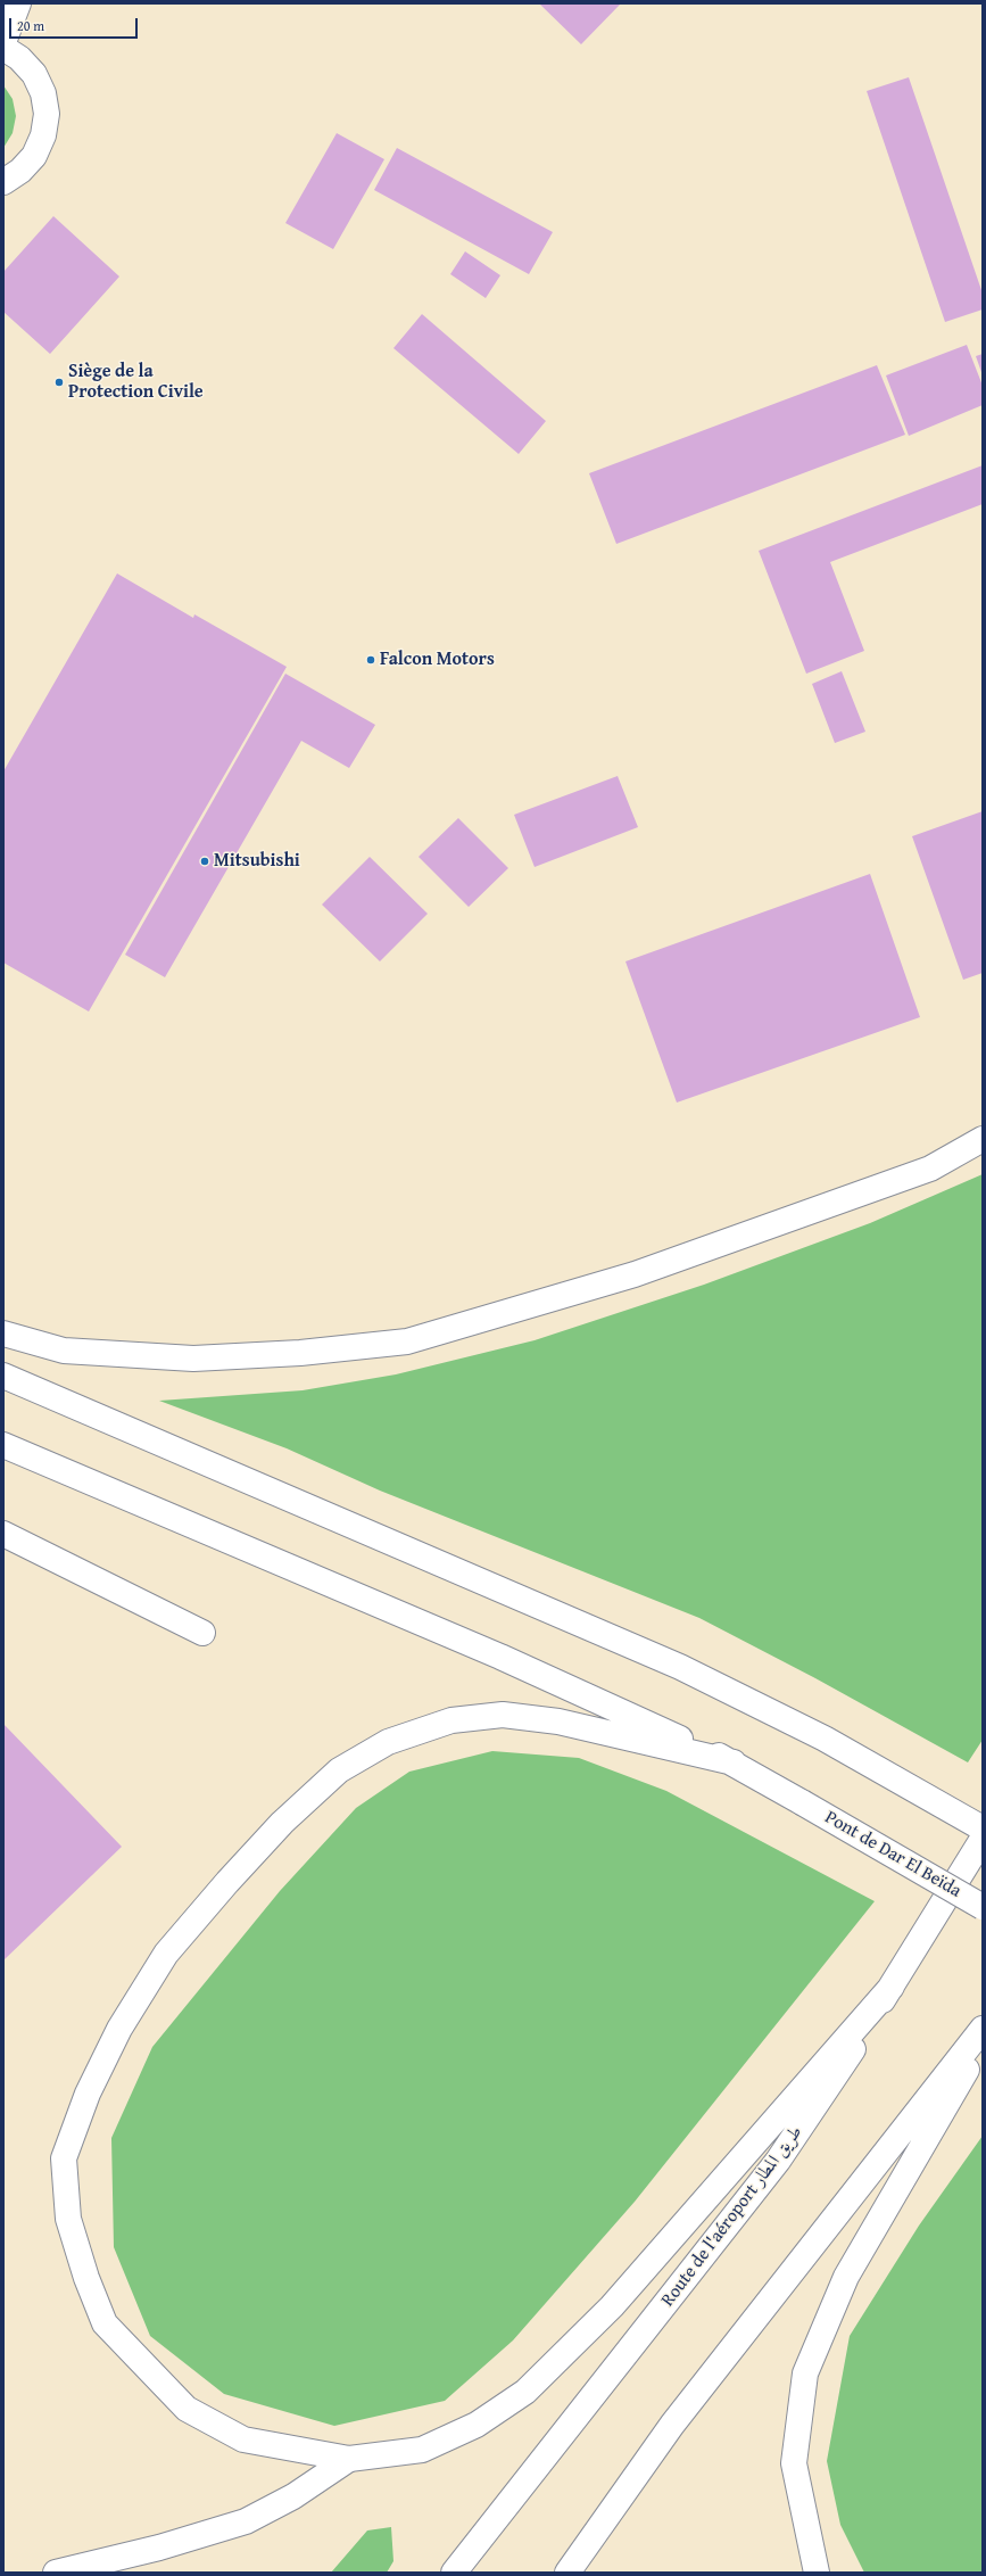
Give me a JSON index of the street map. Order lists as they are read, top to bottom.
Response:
{
  "streets": {
    "main road": ["Pont de Dar El Beïda", "Route de l'aéroport طريق المطار"]
  },
  "places": ["Siège de la Protection Civile", "Falcon Motors", "Mitsubishi"],
  "scale_bar": "20 m"
}
